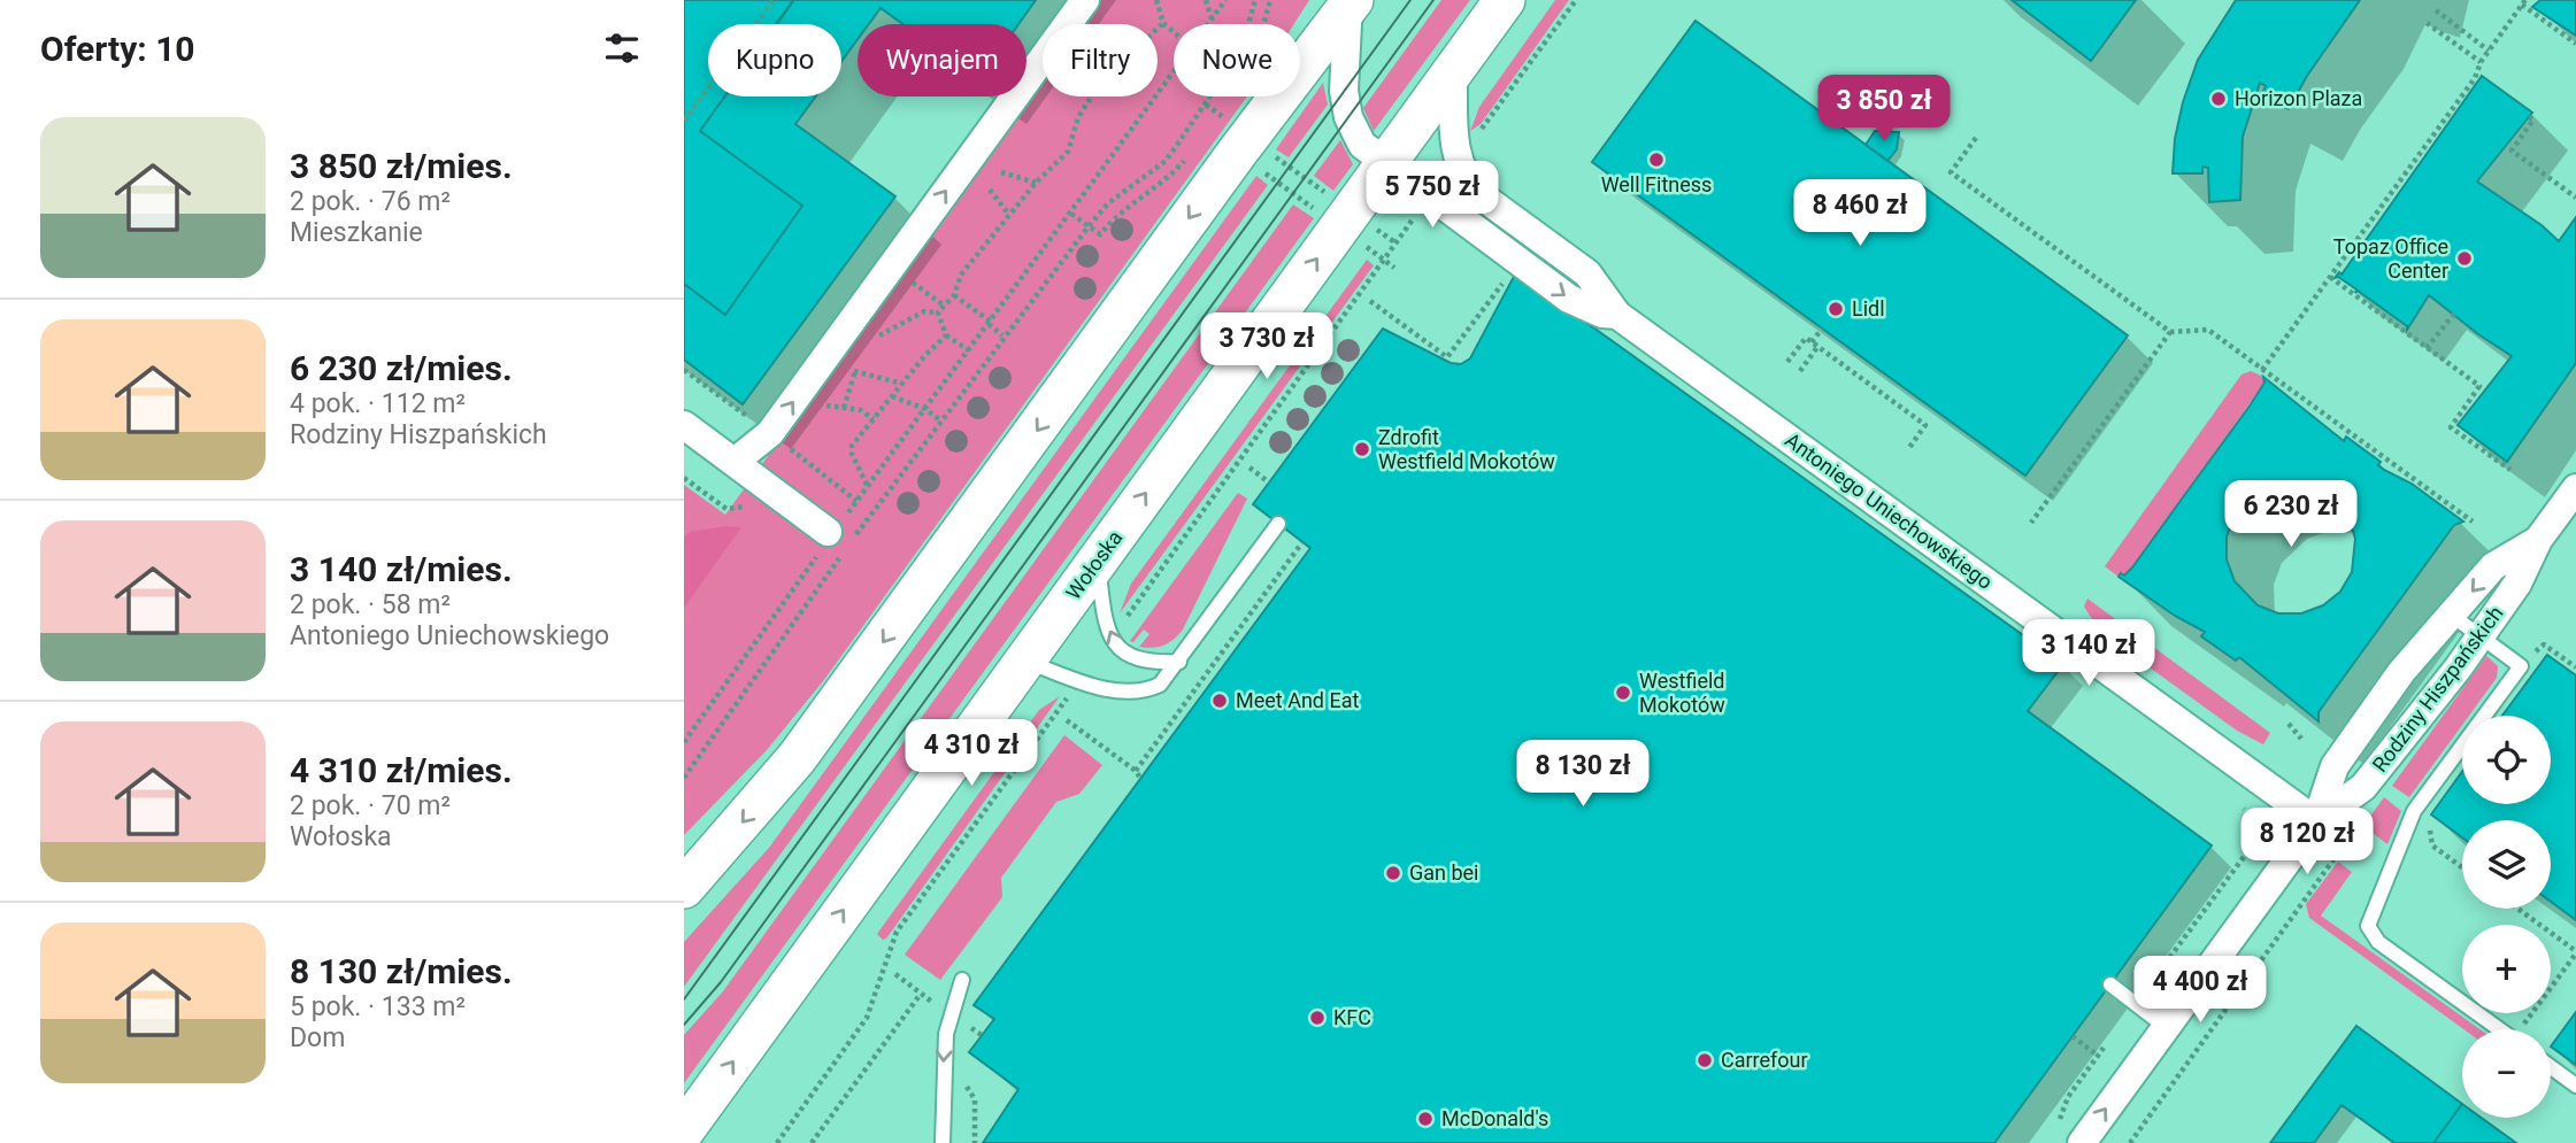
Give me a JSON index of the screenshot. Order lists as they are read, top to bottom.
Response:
{
  "streets": {
    "main road": ["Wołoska"],
    "street": ["Antoniego Uniechowskiego", "Rodziny Hiszpańskich"]
  },
  "crossings": [
    ["Antoniego Uniechowskiego", "Wołoska"],
    ["Antoniego Uniechowskiego", "Rodziny Hiszpańskich"]
  ],
  "places": [
    "Horizon Plaza",
    "Well Fitness",
    "Topaz Office Center",
    "Lidl",
    "Zdrofit Westfield Mokotów",
    "Westfield Mokotów",
    "Meet And Eat",
    "Gan bei",
    "KFC",
    "Carrefour",
    "McDonald's"
  ],
  "page": {
    "heading": "Oferty: 10",
    "chip": [
      "Kupno",
      "Wynajem",
      "Filtry",
      "Nowe"
    ],
    "price": [
      "3 850 zł",
      "5 750 zł",
      "8 460 zł",
      "3 730 zł",
      "6 230 zł",
      "3 140 zł",
      "4 310 zł",
      "8 130 zł",
      "8 120 zł",
      "4 400 zł"
    ],
    "list": [
      {
        "name": "3 850 zł/mies.",
        "note": "2 pok. · 76 m² · Mieszkanie"
      },
      {
        "name": "6 230 zł/mies.",
        "note": "4 pok. · 112 m² · Rodziny Hiszpańskich"
      },
      {
        "name": "3 140 zł/mies.",
        "note": "2 pok. · 58 m² · Antoniego Uniechowskiego"
      },
      {
        "name": "4 310 zł/mies.",
        "note": "2 pok. · 70 m² · Wołoska"
      },
      {
        "name": "8 130 zł/mies.",
        "note": "5 pok. · 133 m² · Dom"
      }
    ],
    "map_buttons": ["+", "−"]
  }
}
